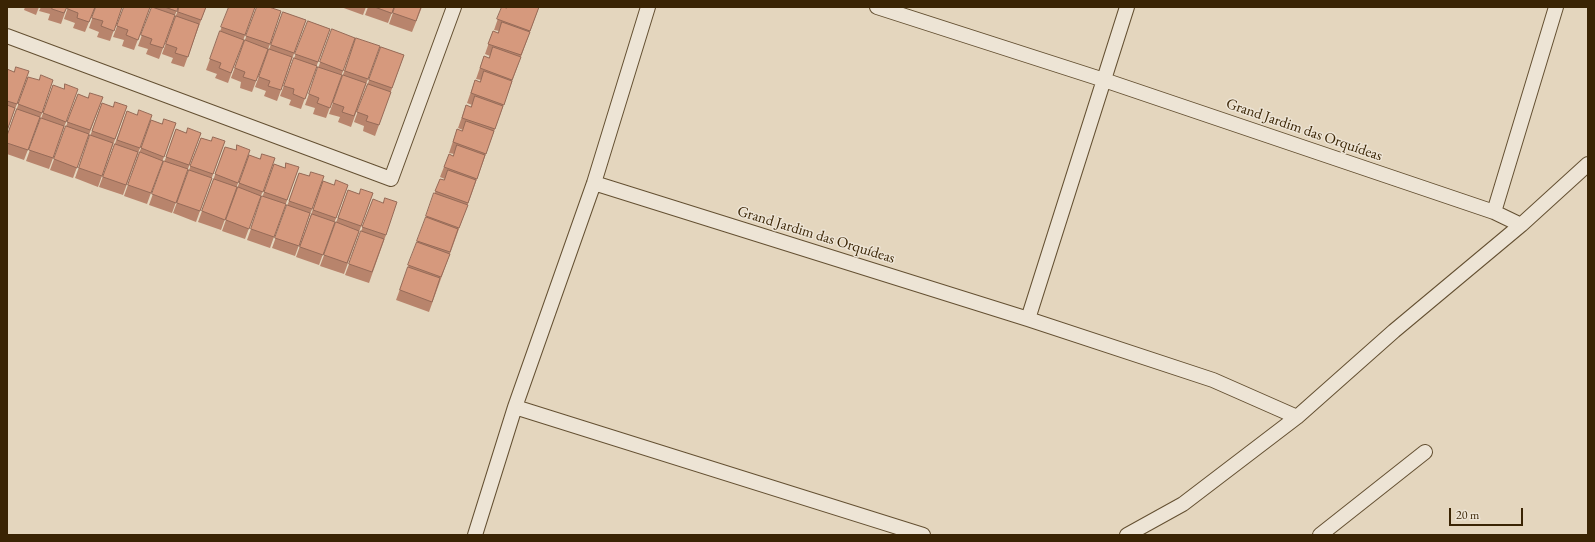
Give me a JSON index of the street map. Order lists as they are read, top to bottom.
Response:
{
  "streets": {
    "lane": ["Grand Jardim das Orquídeas"]
  },
  "scale_bar": "20 m"
}
